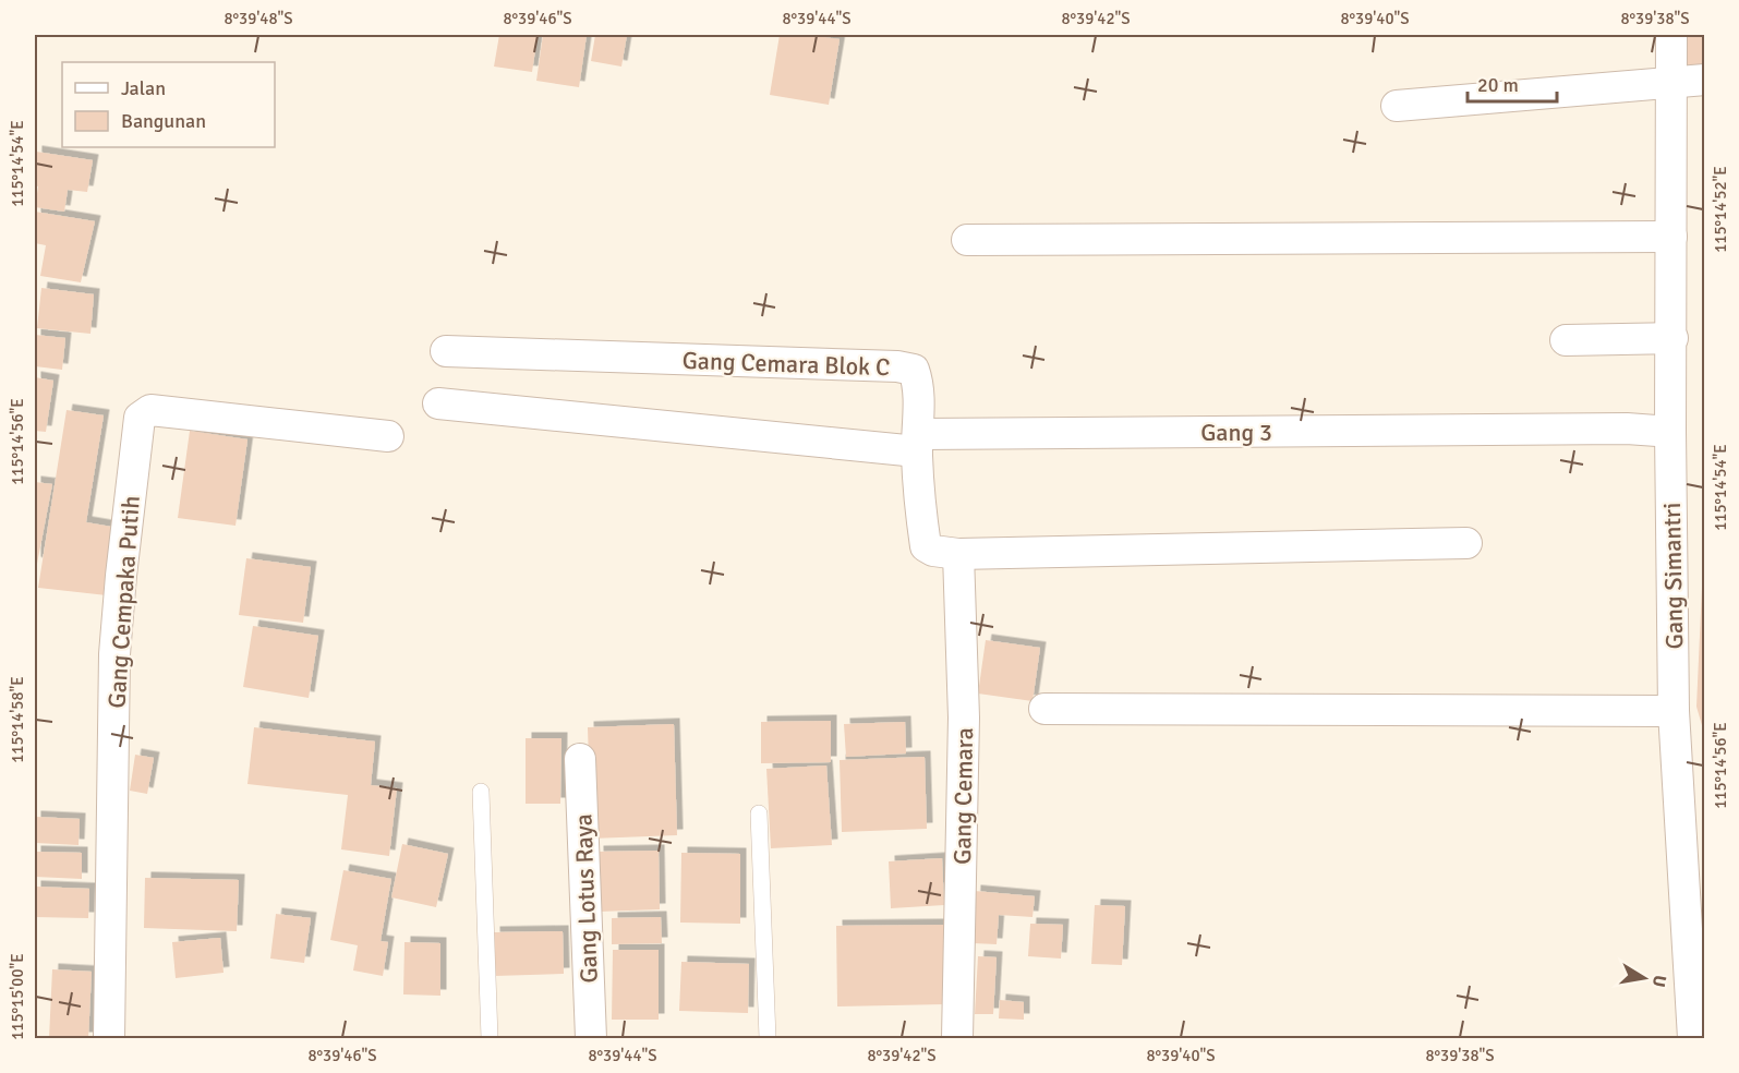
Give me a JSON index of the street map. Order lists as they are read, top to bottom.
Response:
{
  "streets": {
    "street": [
      "Gang Cemara Blok C",
      "Gang 3",
      "Gang Simantri",
      "Gang Cempaka Putih",
      "Gang Cemara",
      "Gang Lotus Raya"
    ]
  },
  "crossings": [
    ["Gang Cemara Blok C", "Gang 3"],
    ["Gang Cemara Blok C", "Gang Cemara"],
    ["Gang 3", "Gang Simantri"]
  ],
  "legend": ["Jalan", "Bangunan"],
  "scale_bar": "20 m",
  "north": "right",
  "coordinates": [
    "8°39'48\"S",
    "8°39'46\"S",
    "8°39'44\"S",
    "8°39'42\"S",
    "8°39'40\"S",
    "8°39'38\"S",
    "115°14'54\"E",
    "115°14'52\"E",
    "115°14'56\"E",
    "115°14'58\"E",
    "115°15'00\"E"
  ]
}
